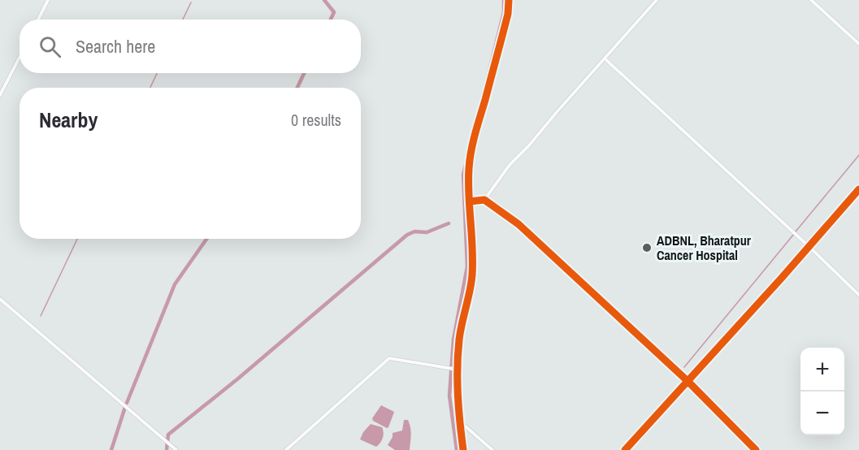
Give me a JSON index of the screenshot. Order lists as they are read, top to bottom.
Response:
{
  "places": ["ADBNL, Bharatpur Cancer Hospital"],
  "page": {
    "search": "Search here",
    "heading": ["Nearby", "0 results"],
    "map_buttons": ["+", "−"]
  }
}
